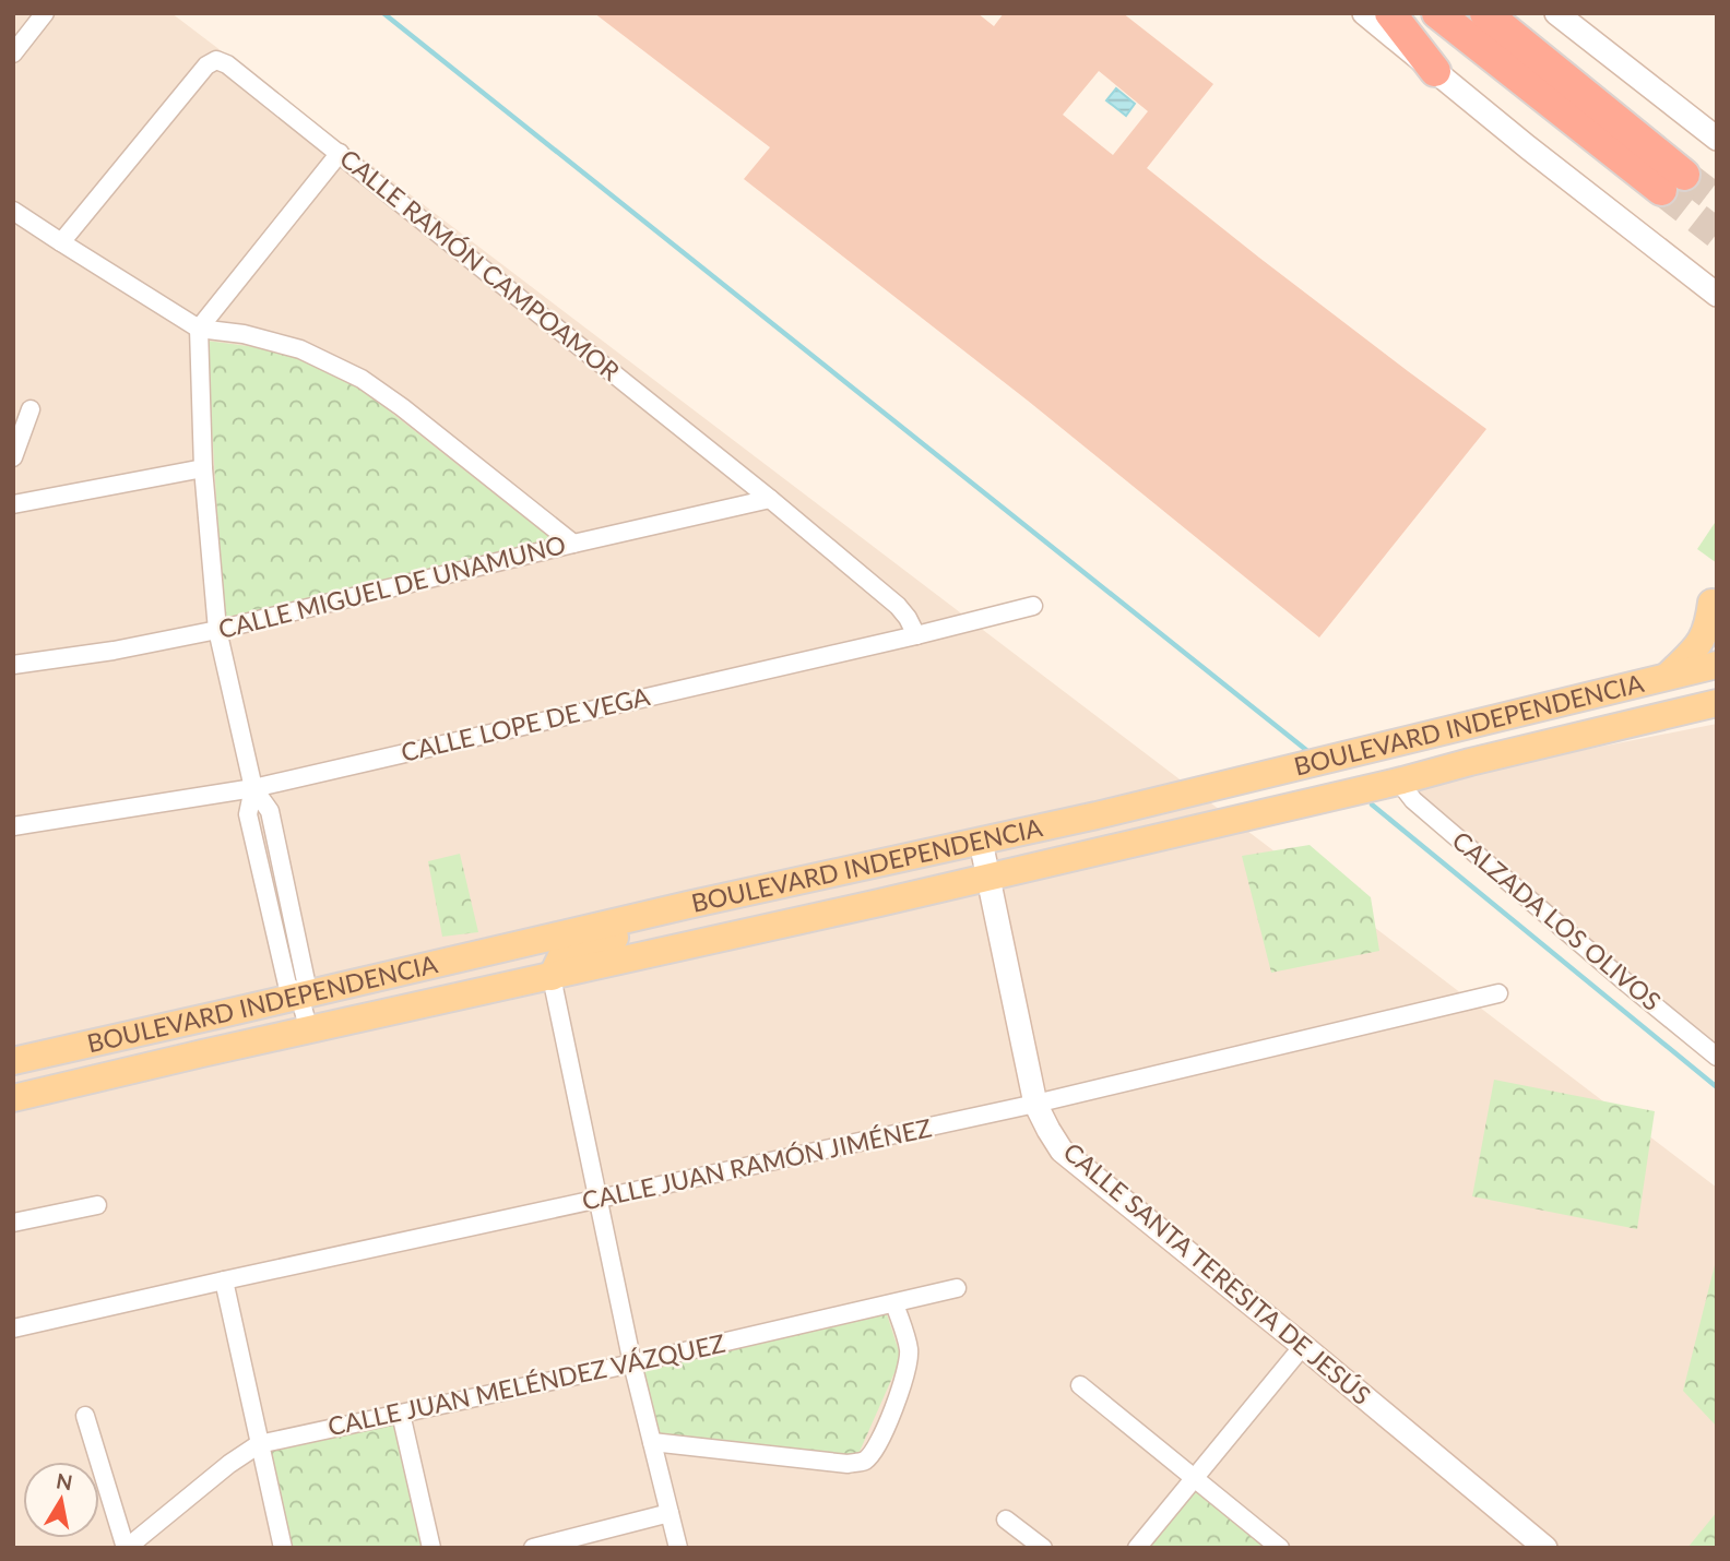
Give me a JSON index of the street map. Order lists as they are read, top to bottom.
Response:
{
  "streets": {
    "main road": ["BOULEVARD INDEPENDENCIA"],
    "street": [
      "CALLE RAMÓN CAMPOAMOR",
      "CALLE MIGUEL DE UNAMUNO",
      "CALLE LOPE DE VEGA",
      "CALZADA LOS OLIVOS",
      "CALLE JUAN RAMÓN JIMÉNEZ",
      "CALLE SANTA TERESITA DE JESÚS",
      "CALLE JUAN MELÉNDEZ VÁZQUEZ"
    ]
  },
  "crossings": [
    ["CALLE RAMÓN CAMPOAMOR", "CALLE MIGUEL DE UNAMUNO"],
    ["CALLE RAMÓN CAMPOAMOR", "CALLE LOPE DE VEGA"],
    ["BOULEVARD INDEPENDENCIA", "CALZADA LOS OLIVOS"],
    ["BOULEVARD INDEPENDENCIA", "CALLE SANTA TERESITA DE JESÚS"],
    ["CALLE JUAN RAMÓN JIMÉNEZ", "CALLE SANTA TERESITA DE JESÚS"]
  ],
  "north": "top"
}
